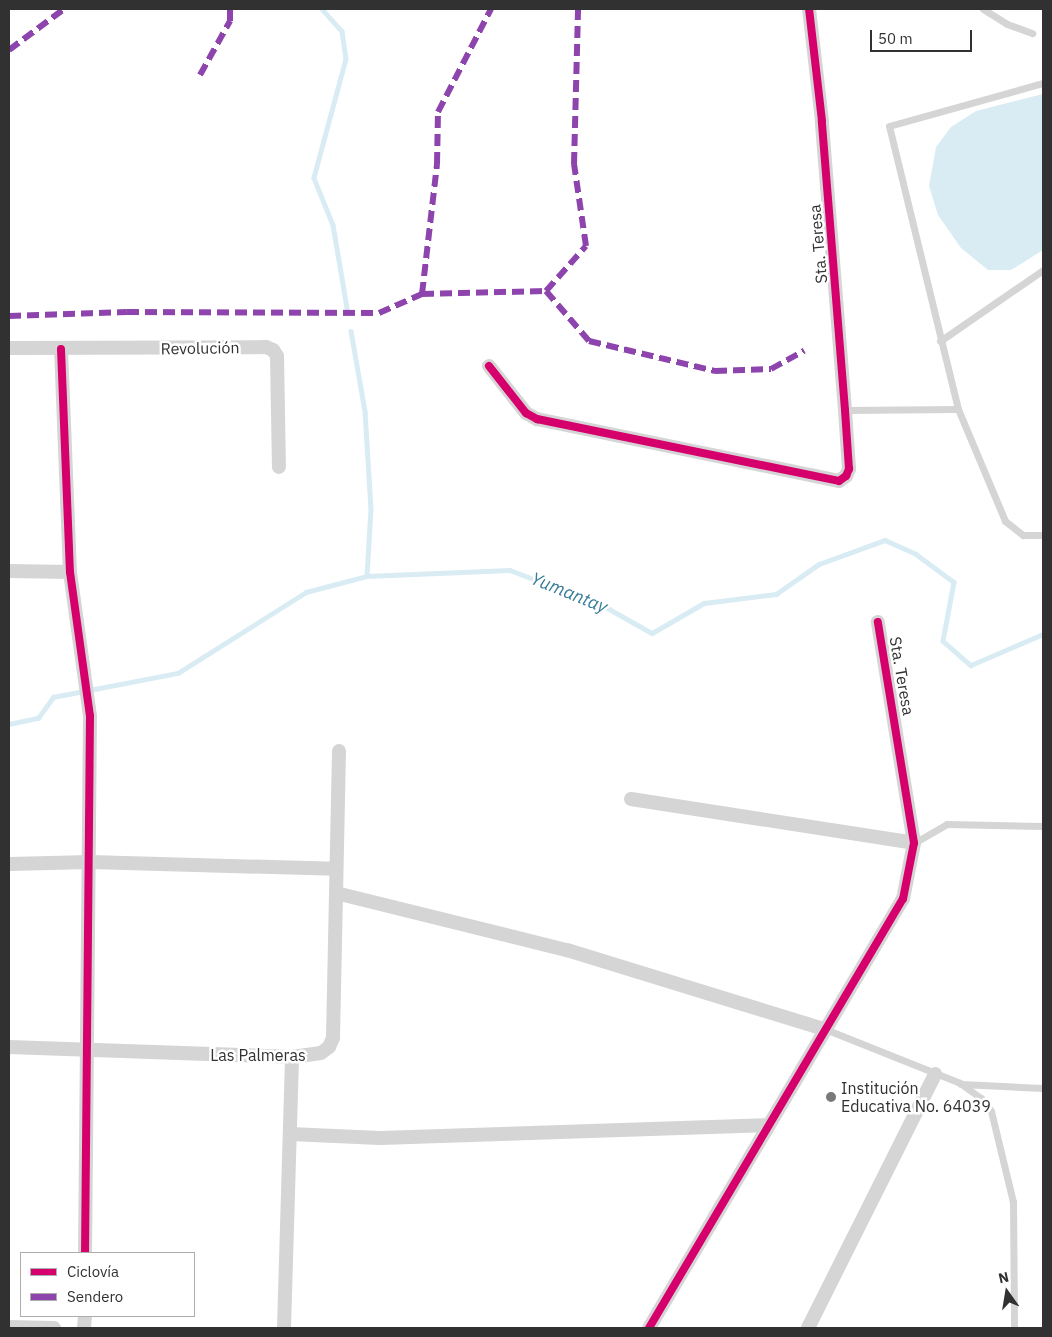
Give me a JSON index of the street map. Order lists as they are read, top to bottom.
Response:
{
  "streets": {
    "street": ["Sta. Teresa", "Revolución", "Las Palmeras"]
  },
  "water": ["Yumantay"],
  "places": ["Institución Educativa No. 64039"],
  "legend": ["Ciclovía", "Sendero"],
  "scale_bar": "50 m",
  "north": "top"
}
